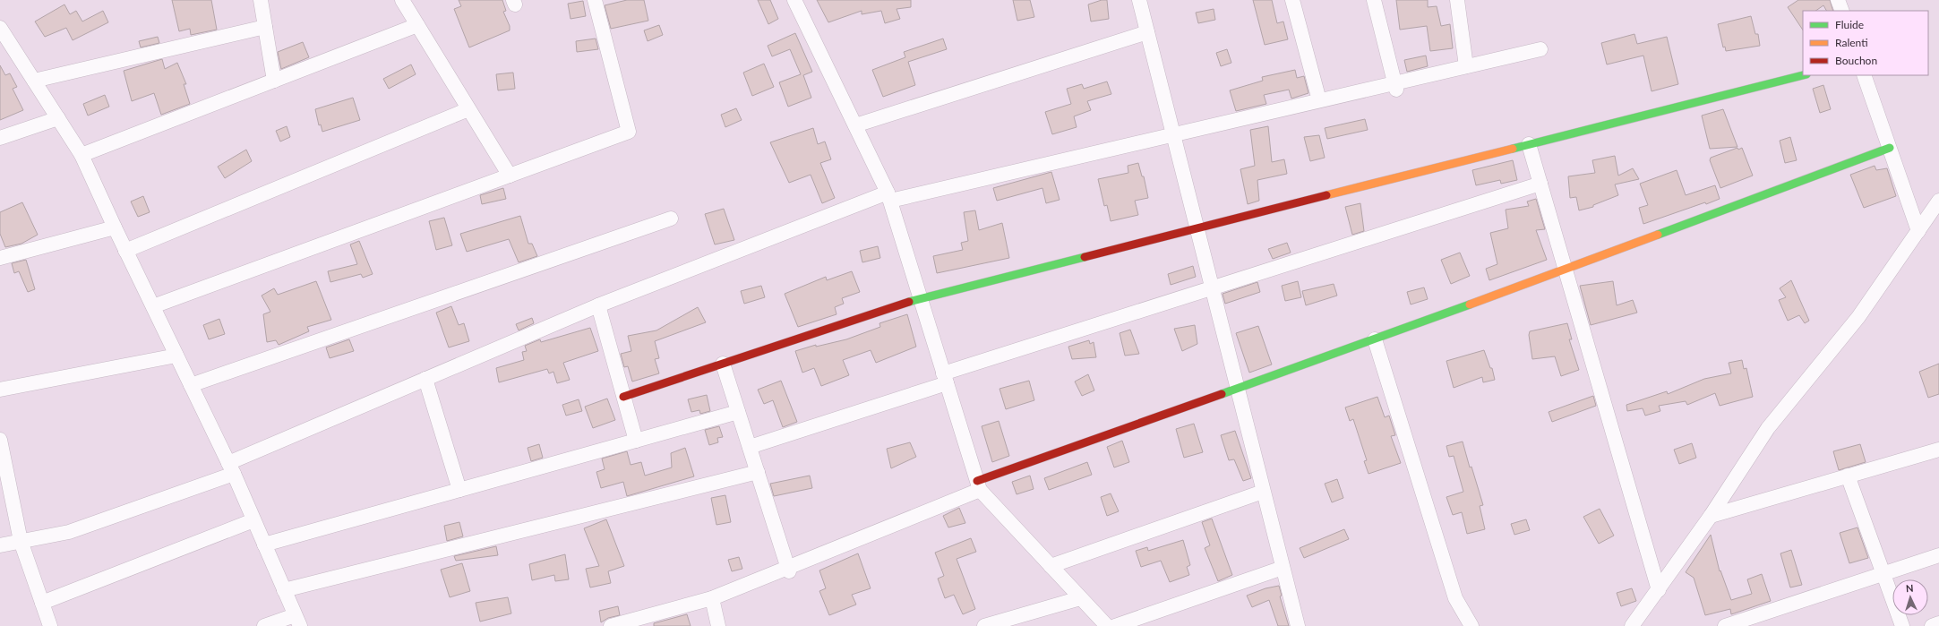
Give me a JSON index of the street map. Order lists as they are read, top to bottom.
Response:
{
  "legend": ["Fluide", "Ralenti", "Bouchon"],
  "north": "top"
}
